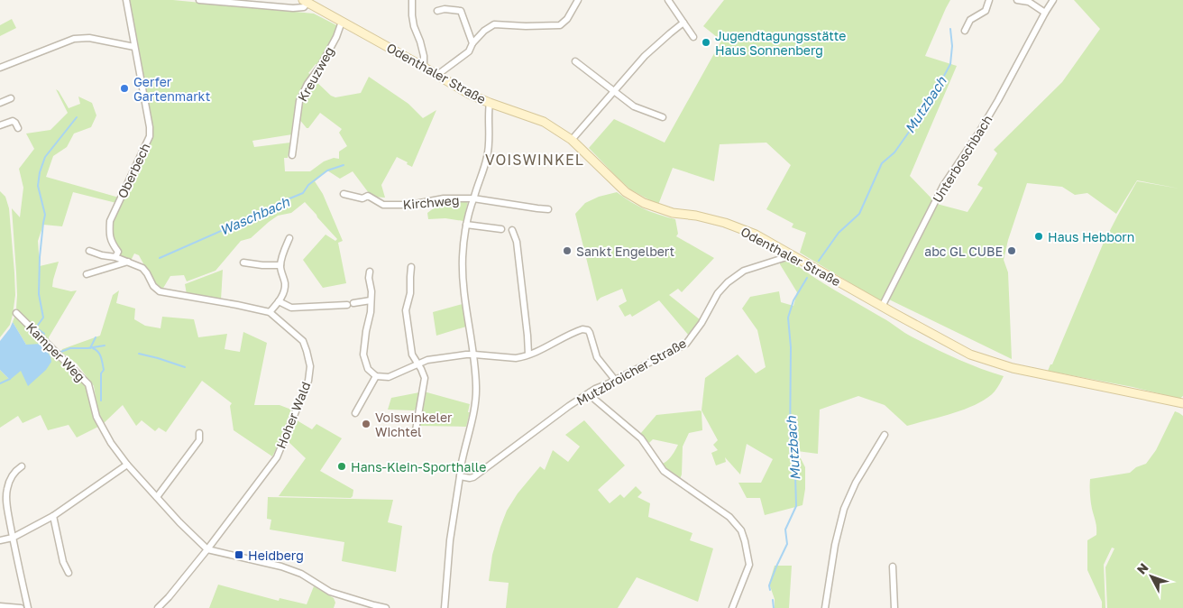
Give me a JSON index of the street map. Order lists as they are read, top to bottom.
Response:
{
  "streets": {
    "main road": ["Odenthaler Straße"],
    "street": [
      "Kreuzweg",
      "Unterboschbach",
      "Oberbech",
      "Kirchweg",
      "Kamper Weg",
      "Mutzbroicher Straße",
      "Hoher Wald"
    ]
  },
  "crossings": [
    ["Odenthaler Straße", "Kreuzweg"],
    ["Odenthaler Straße", "Unterboschbach"],
    ["Odenthaler Straße", "Mutzbroicher Straße"],
    ["Kamper Weg", "Hoher Wald"]
  ],
  "districts": ["VOISWINKEL"],
  "water": ["Mutzbach", "Waschbach"],
  "places": {
    "other": [
      "Jugendtagungsstätte Haus Sonnenberg",
      "Gerfer Gartenmarkt",
      "Haus Hebborn",
      "Sankt Engelbert",
      "abc GL CUBE",
      "Voiswinkeler Wichtel",
      "Hans-Klein-Sporthalle"
    ],
    "transit": ["Heidberg"]
  },
  "north": "top left"
}
